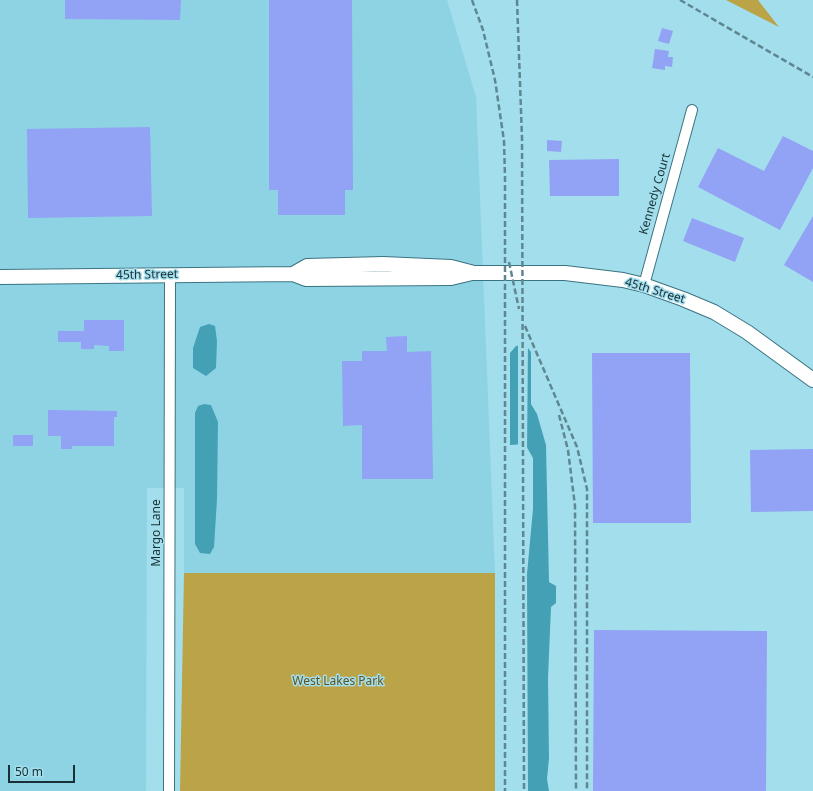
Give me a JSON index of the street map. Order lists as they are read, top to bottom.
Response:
{
  "streets": {
    "main road": ["45th Street"],
    "street": ["Kennedy Court", "Margo Lane"]
  },
  "crossings": [
    ["Kennedy Court", "45th Street"],
    ["45th Street", "Margo Lane"]
  ],
  "parks": ["West Lakes Park"],
  "scale_bar": "50 m"
}
